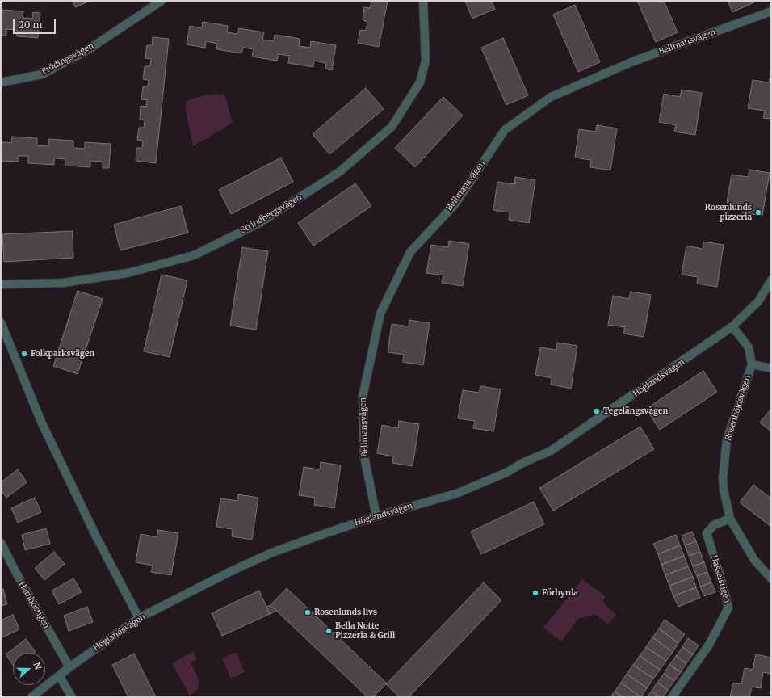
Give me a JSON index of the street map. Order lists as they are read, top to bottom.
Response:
{
  "streets": {
    "street": [
      "Bellmansvägen",
      "Frödingsvägen",
      "Strindbergsvägen",
      "Höglandsvägen",
      "Rosenhöjdsvägen",
      "Hasselstigen",
      "Hambostigen"
    ]
  },
  "crossings": [
    ["Bellmansvägen", "Höglandsvägen"],
    ["Höglandsvägen", "Rosenhöjdsvägen"],
    ["Höglandsvägen", "Hambostigen"],
    ["Rosenhöjdsvägen", "Hasselstigen"]
  ],
  "places": [
    "Rosenlunds pizzeria",
    "Folkparksvägen",
    "Tegelängsvägen",
    "Förhyrda",
    "Rosenlunds livs",
    "Bella Notte Pizzeria & Grill"
  ],
  "scale_bar": "20 m",
  "north": "right"
}
